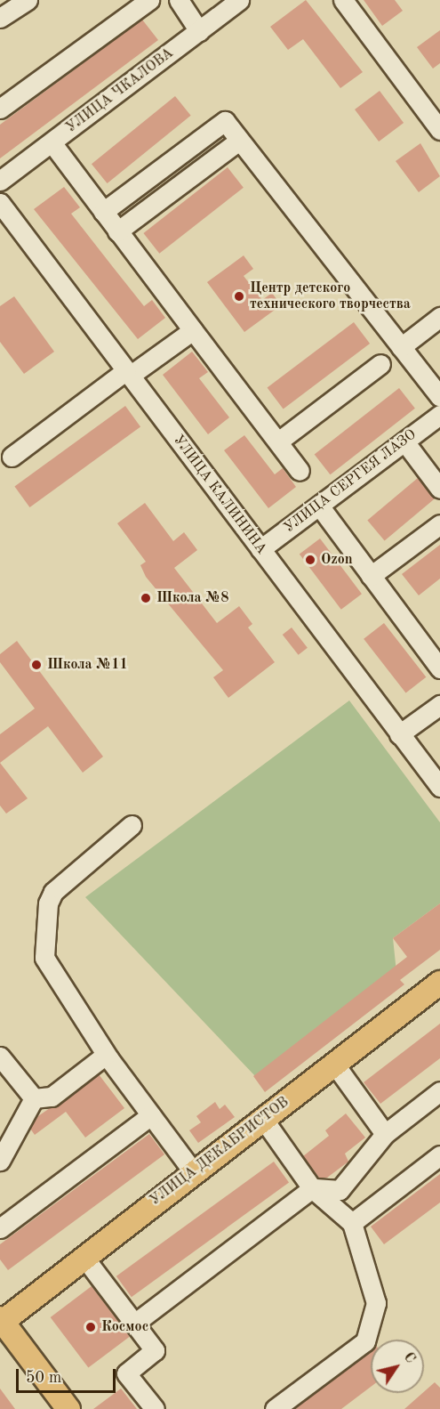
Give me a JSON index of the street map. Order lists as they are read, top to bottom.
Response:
{
  "streets": {
    "main road": ["УЛИЦА ДЕКАБРИСТОВ"],
    "street": ["УЛИЦА ЧКАЛОВА", "УЛИЦА СЕРГЕЯ ЛАЗО", "УЛИЦА КАЛИНИНА"]
  },
  "crossings": [
    ["УЛИЦА СЕРГЕЯ ЛАЗО", "УЛИЦА КАЛИНИНА"]
  ],
  "places": [
    "Центр детского технического творчества",
    "Ozon",
    "Школа №8",
    "Школа №11",
    "Космос"
  ],
  "scale_bar": "50 m",
  "north": "top right"
}
